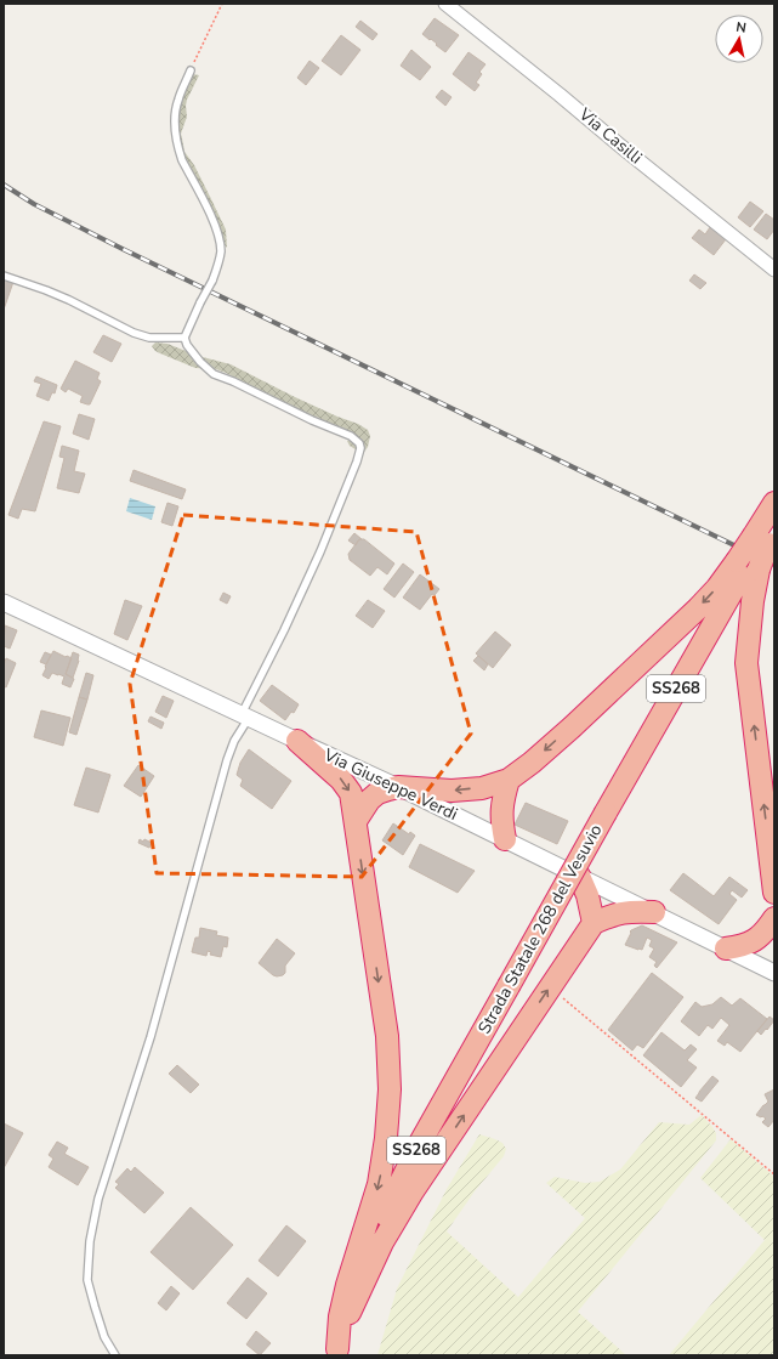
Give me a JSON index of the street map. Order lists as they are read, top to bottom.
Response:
{
  "streets": {
    "highway": ["SS268", "Strada Statale 268 del Vesuvio"],
    "street": ["Via Casilli", "Via Giuseppe Verdi"]
  },
  "north": "top"
}
